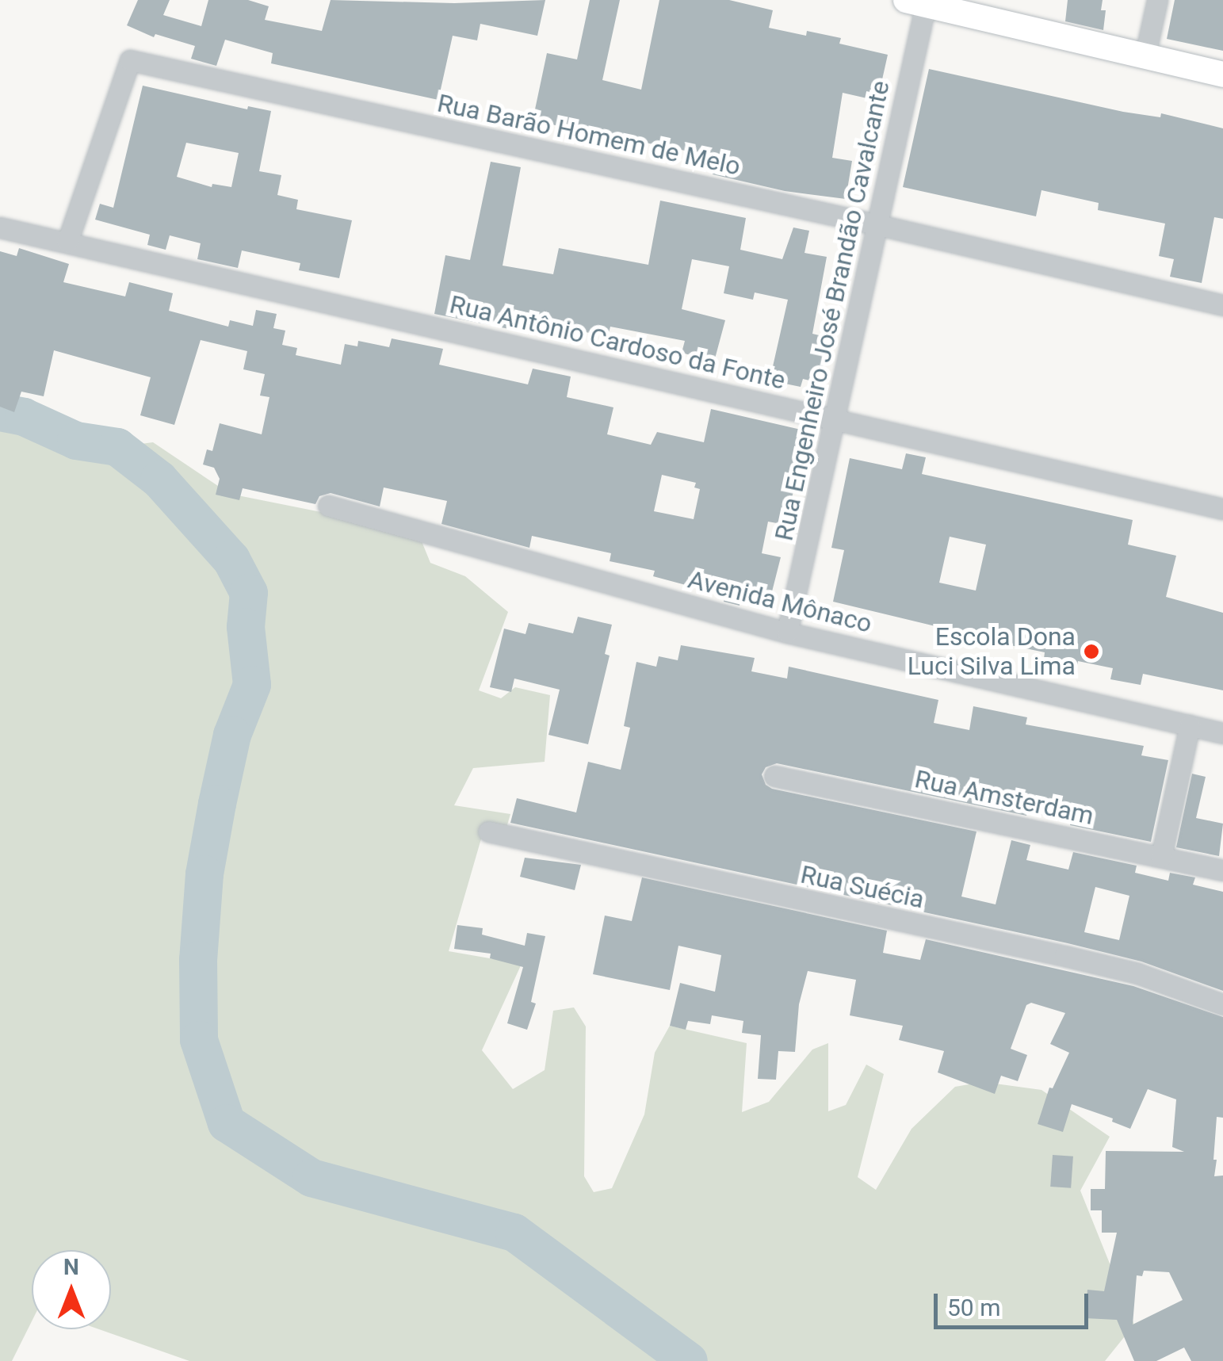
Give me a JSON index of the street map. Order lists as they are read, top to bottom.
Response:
{
  "streets": {
    "street": [
      "Rua Barão Homem de Melo",
      "Rua Engenheiro José Brandão Cavalcante",
      "Rua Antônio Cardoso da Fonte",
      "Avenida Mônaco",
      "Rua Amsterdam",
      "Rua Suécia"
    ]
  },
  "crossings": [
    ["Rua Barão Homem de Melo", "Rua Engenheiro José Brandão Cavalcante"],
    ["Rua Barão Homem de Melo", "Rua Antônio Cardoso da Fonte"],
    ["Rua Engenheiro José Brandão Cavalcante", "Rua Antônio Cardoso da Fonte"],
    ["Rua Engenheiro José Brandão Cavalcante", "Avenida Mônaco"]
  ],
  "places": ["Escola Dona Luci Silva Lima"],
  "scale_bar": "50 m",
  "north": "top"
}
